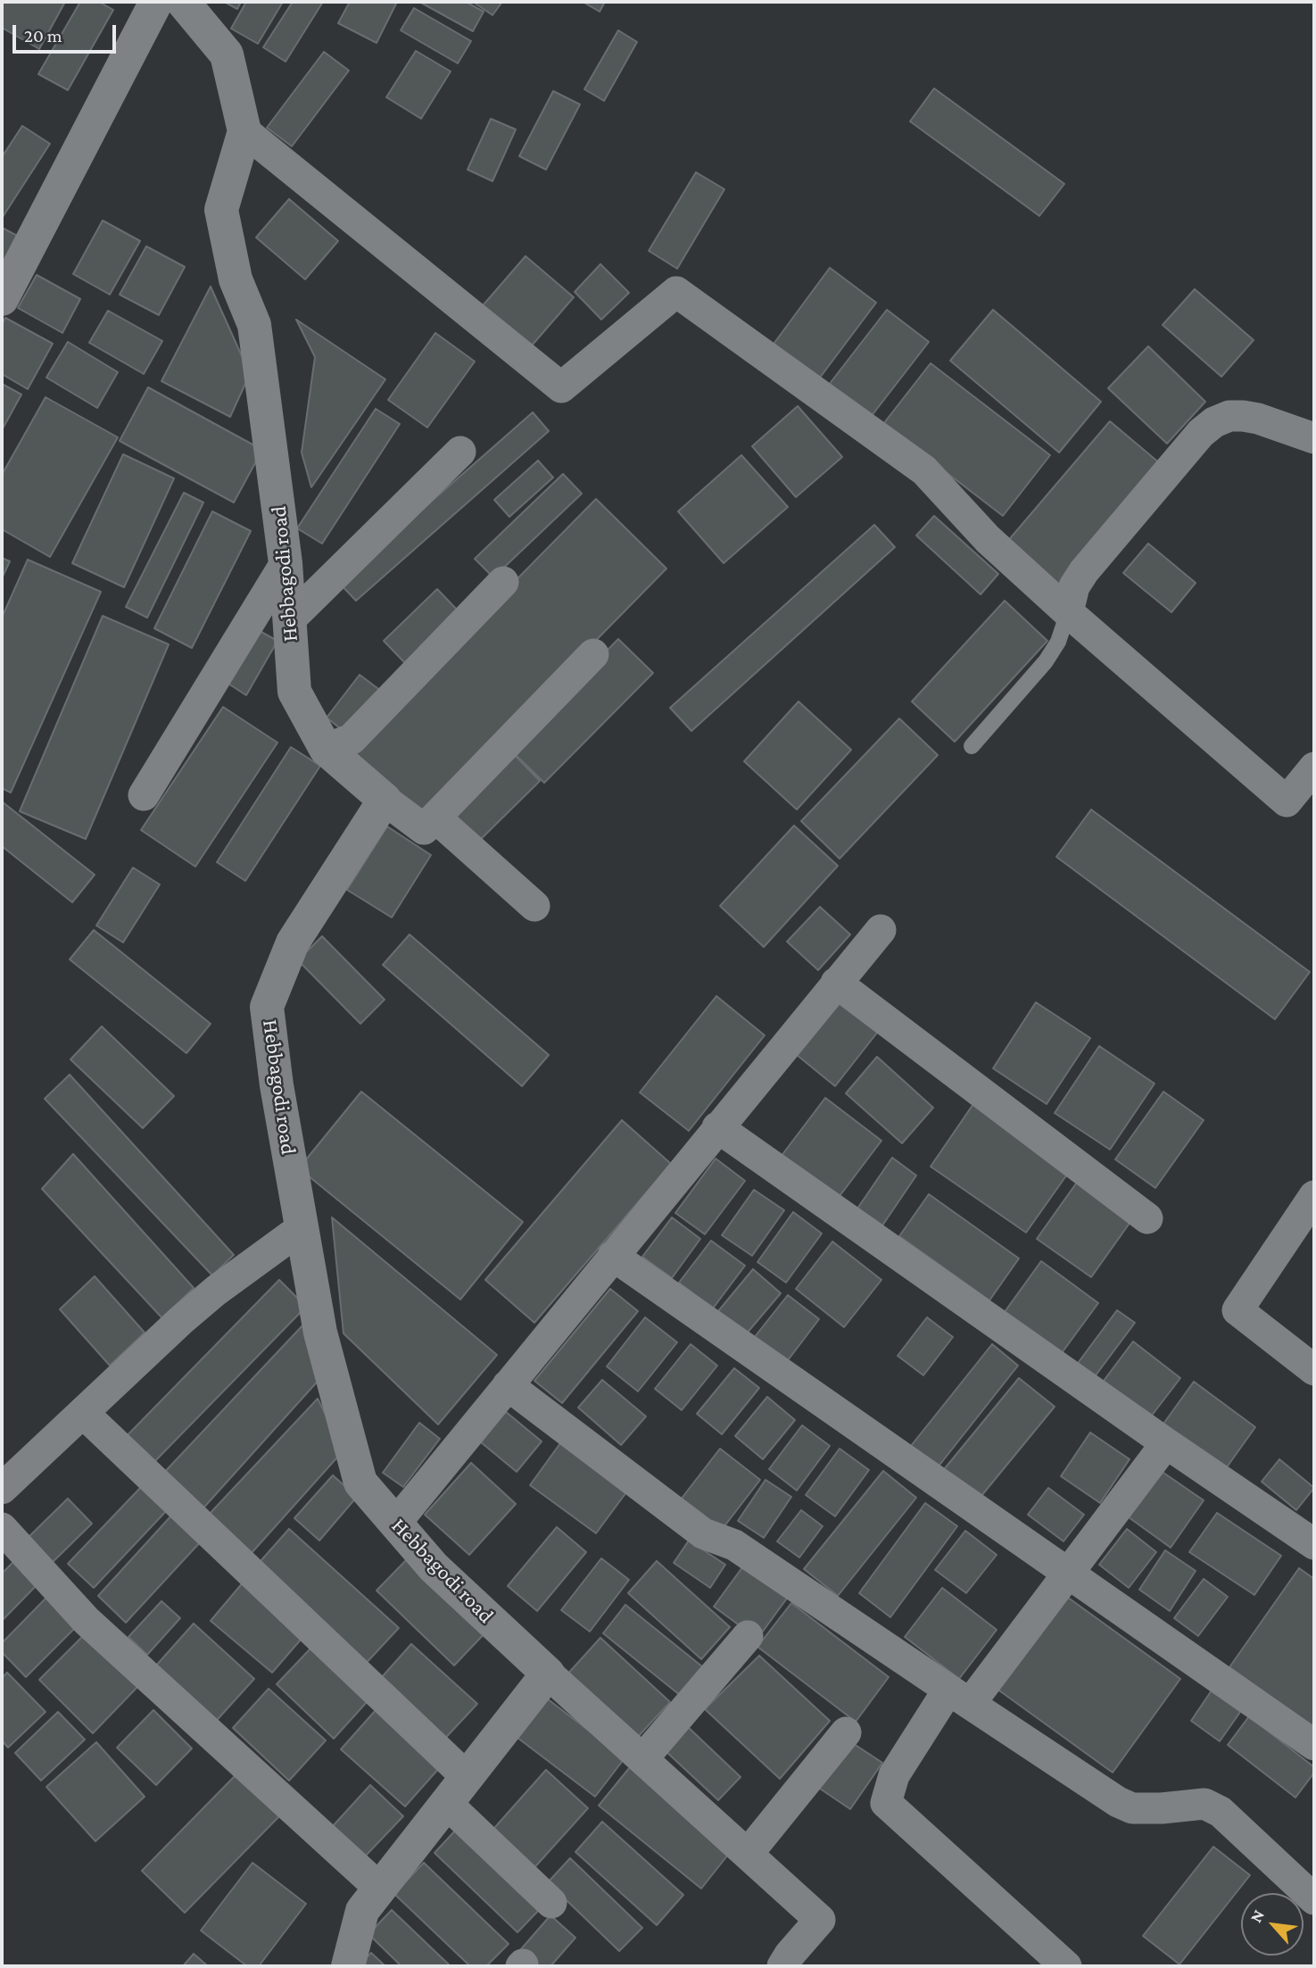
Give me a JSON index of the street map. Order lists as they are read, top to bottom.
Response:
{
  "streets": {
    "street": ["Hebbagodi road"]
  },
  "scale_bar": "20 m",
  "north": "top left"
}
